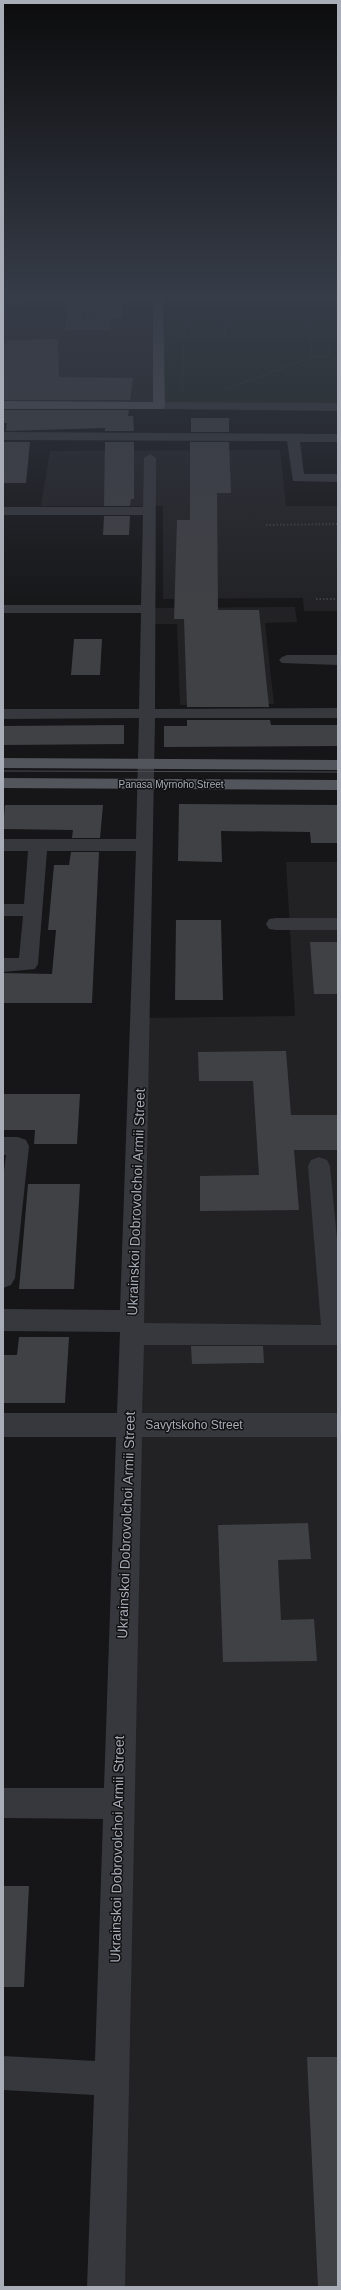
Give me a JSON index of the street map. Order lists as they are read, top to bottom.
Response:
{
  "streets": {
    "main road": ["Panasa Myrnoho Street"],
    "street": ["Ukrainskoi Dobrovolchoi Armii Street", "Savytskoho Street"]
  },
  "crossings": [
    ["Panasa Myrnoho Street", "Ukrainskoi Dobrovolchoi Armii Street"],
    ["Ukrainskoi Dobrovolchoi Armii Street", "Savytskoho Street"]
  ]
}
